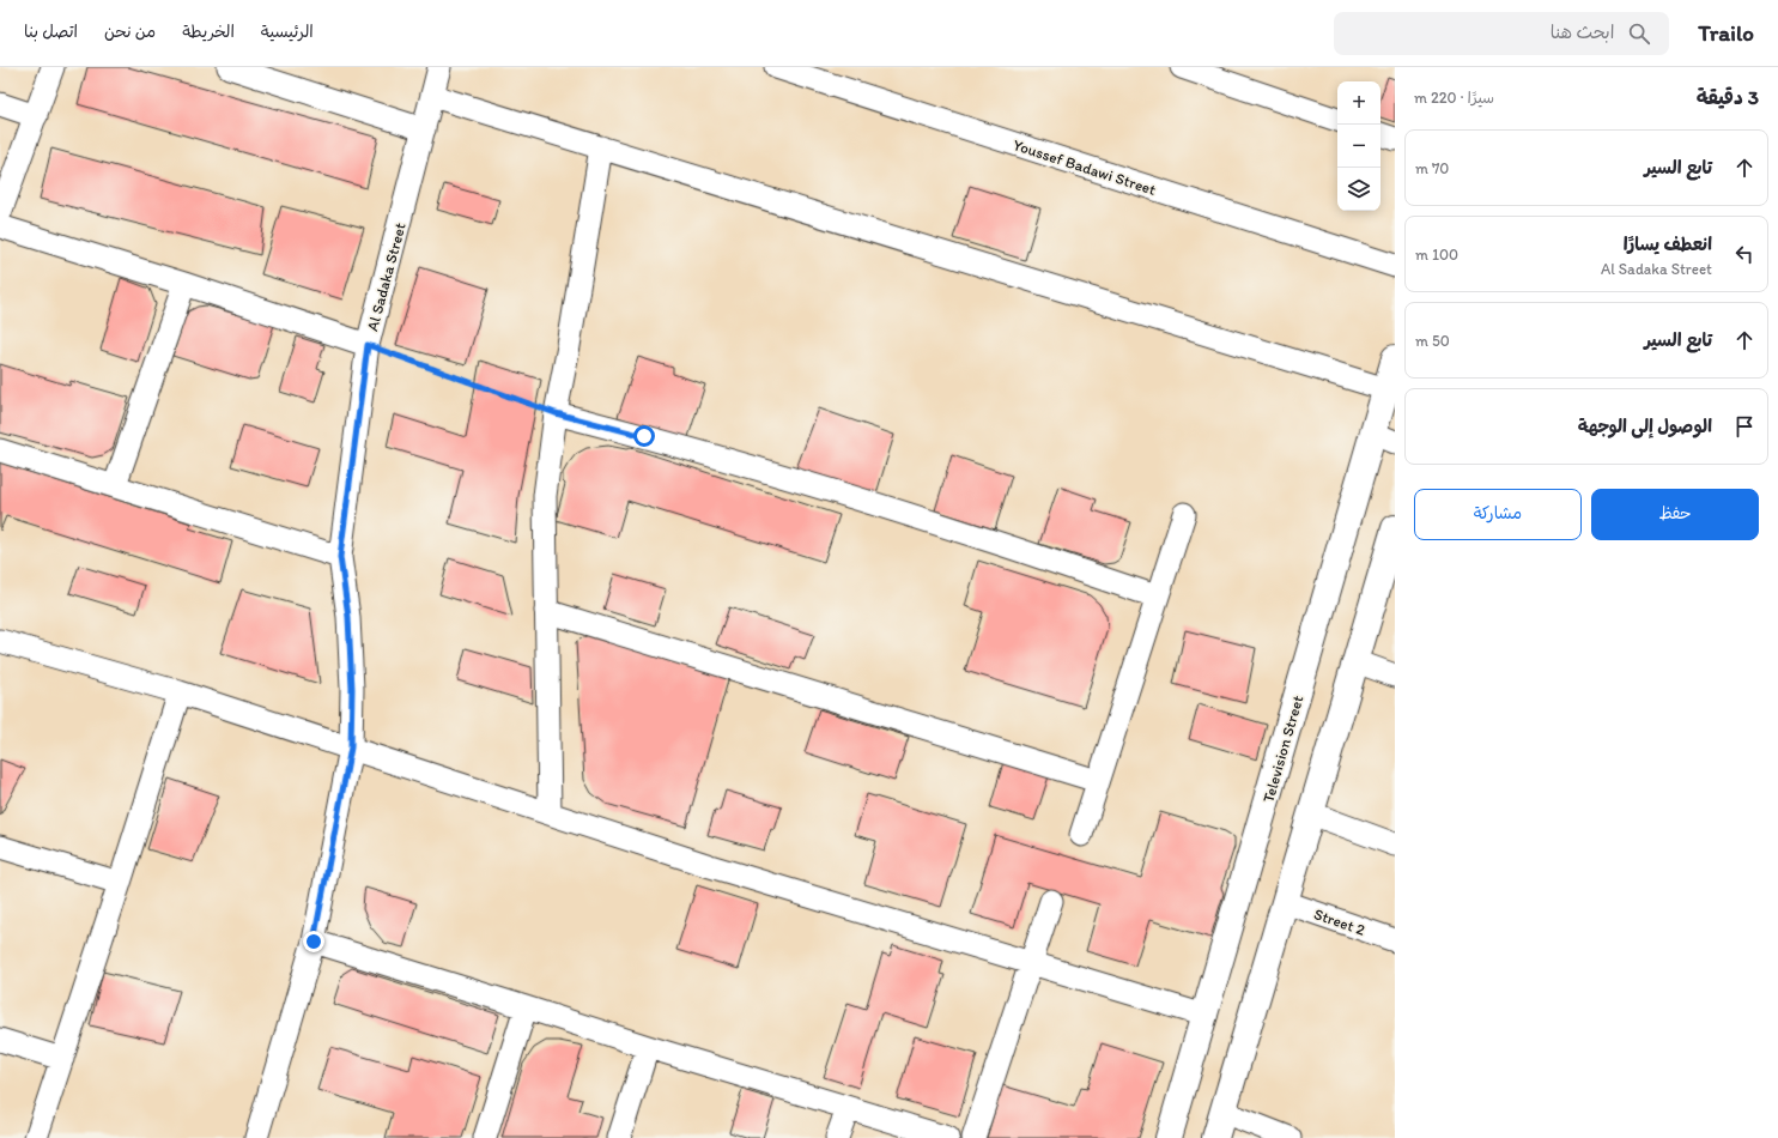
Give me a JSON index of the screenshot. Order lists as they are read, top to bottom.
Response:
{
  "streets": {
    "main road": ["Television Street"],
    "street": ["Youssef Badawi Street", "Al Sadaka Street", "Street 2"]
  },
  "page": {
    "header": "Trailo",
    "search": "ابحث هنا",
    "nav": [
      "الرئيسية",
      "الخريطة",
      "من نحن",
      "اتصل بنا"
    ],
    "heading": ["3 دقيقة", "سيرًا · 220 m"],
    "map_buttons": ["+", "−"],
    "list": [
      ["تابع السير", "70 m"],
      ["انعطف يسارًا", "Al Sadaka Street", "100 m"],
      ["تابع السير", "50 m"],
      "الوصول إلى الوجهة"
    ],
    "buttons": ["حفظ", "مشاركة"]
  }
}
